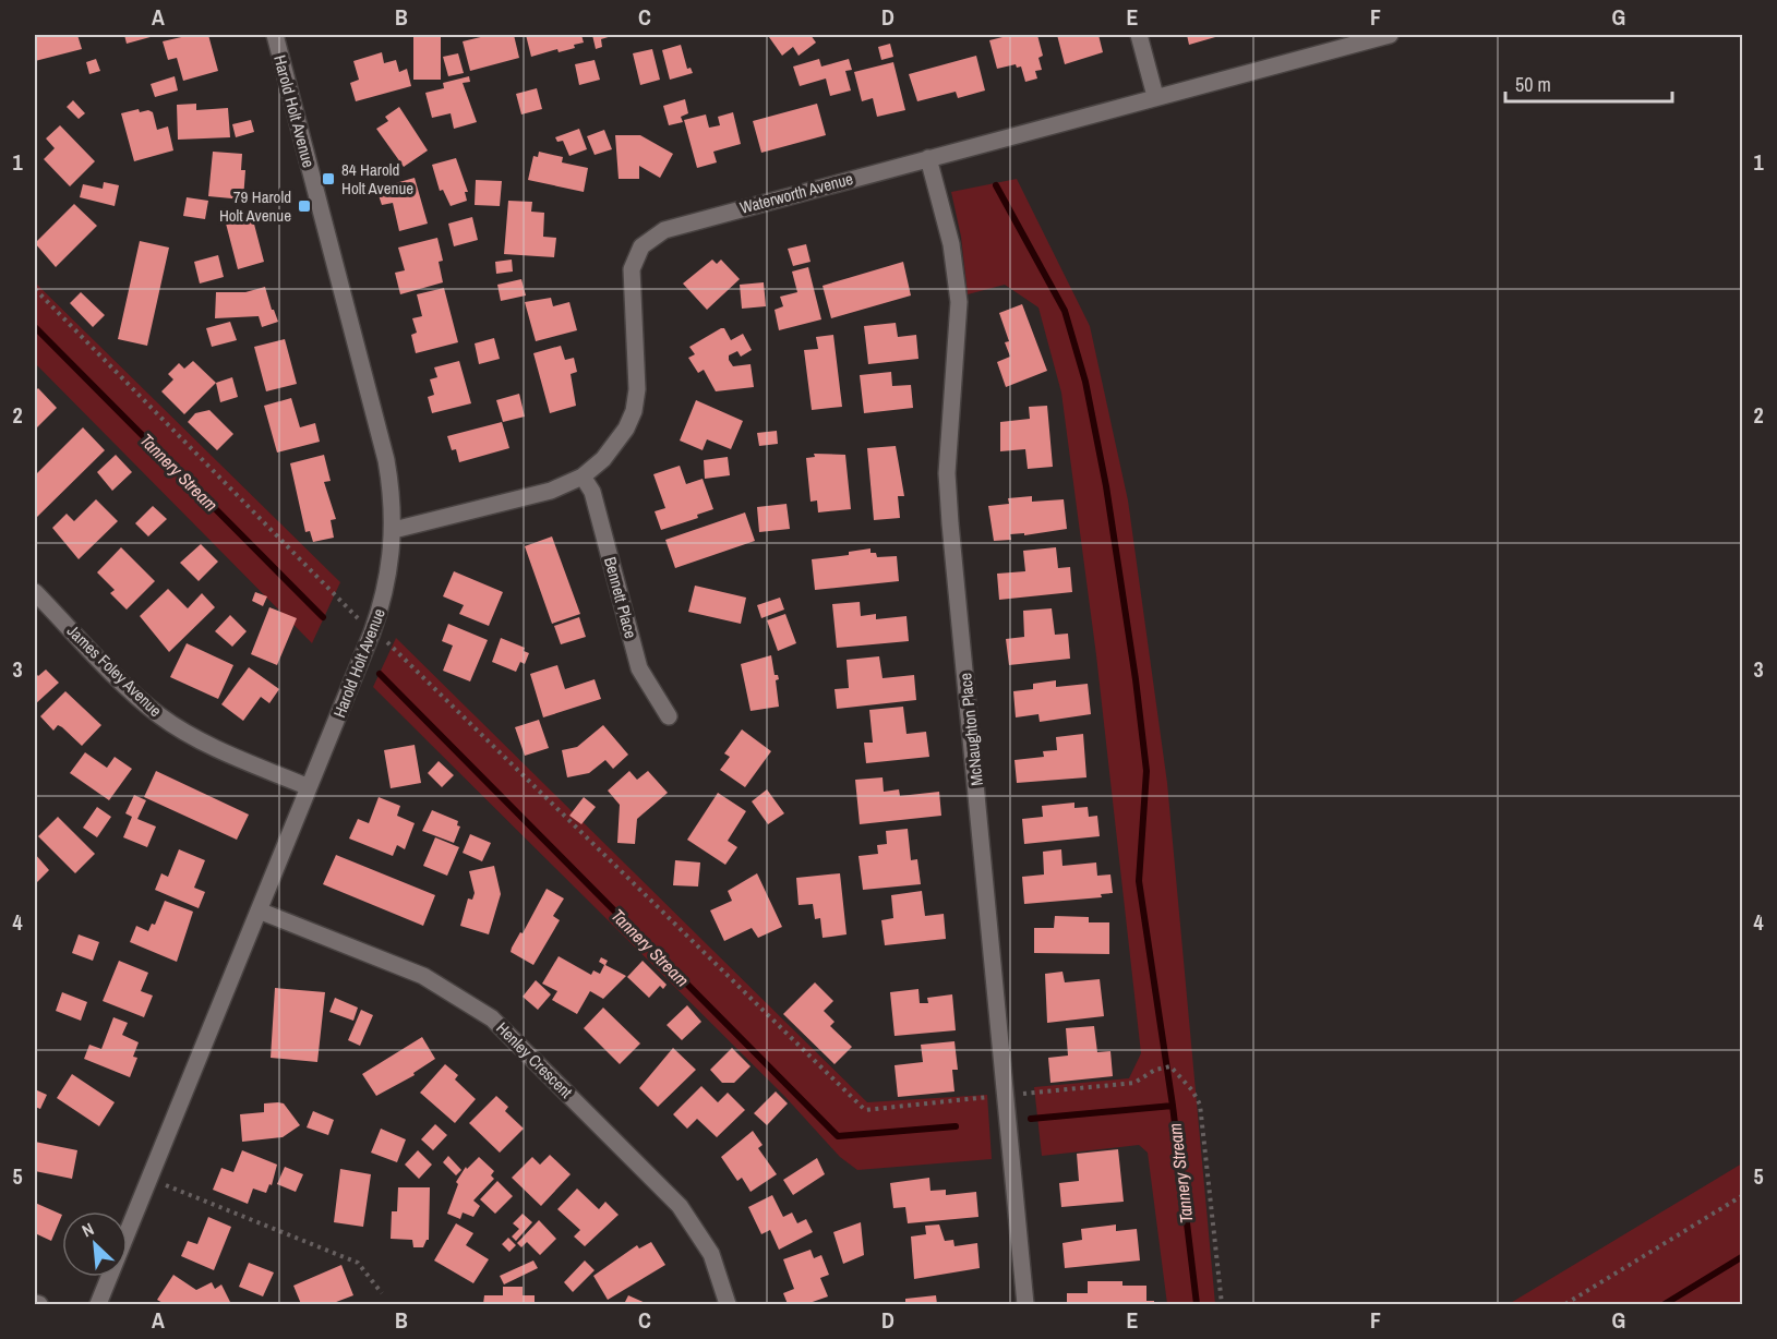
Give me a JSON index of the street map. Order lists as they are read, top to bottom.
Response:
{
  "streets": {
    "street": [
      "Harold Holt Avenue",
      "Waterworth Avenue",
      "Bennett Place",
      "James Foley Avenue",
      "McNaughton Place",
      "Henley Crescent"
    ]
  },
  "crossings": [
    ["Harold Holt Avenue", "Waterworth Avenue"],
    ["Harold Holt Avenue", "James Foley Avenue"],
    ["Harold Holt Avenue", "Henley Crescent"],
    ["Waterworth Avenue", "Bennett Place"],
    ["Waterworth Avenue", "McNaughton Place"]
  ],
  "water": ["Tannery Stream"],
  "places": {
    "transit": ["84 Harold Holt Avenue", "79 Harold Holt Avenue"]
  },
  "scale_bar": "50 m",
  "north": "top left",
  "grid": {
    "columns": [
      "A",
      "B",
      "C",
      "D",
      "E",
      "F",
      "G"
    ],
    "rows": [
      "1",
      "2",
      "3",
      "4",
      "5"
    ]
  }
}
